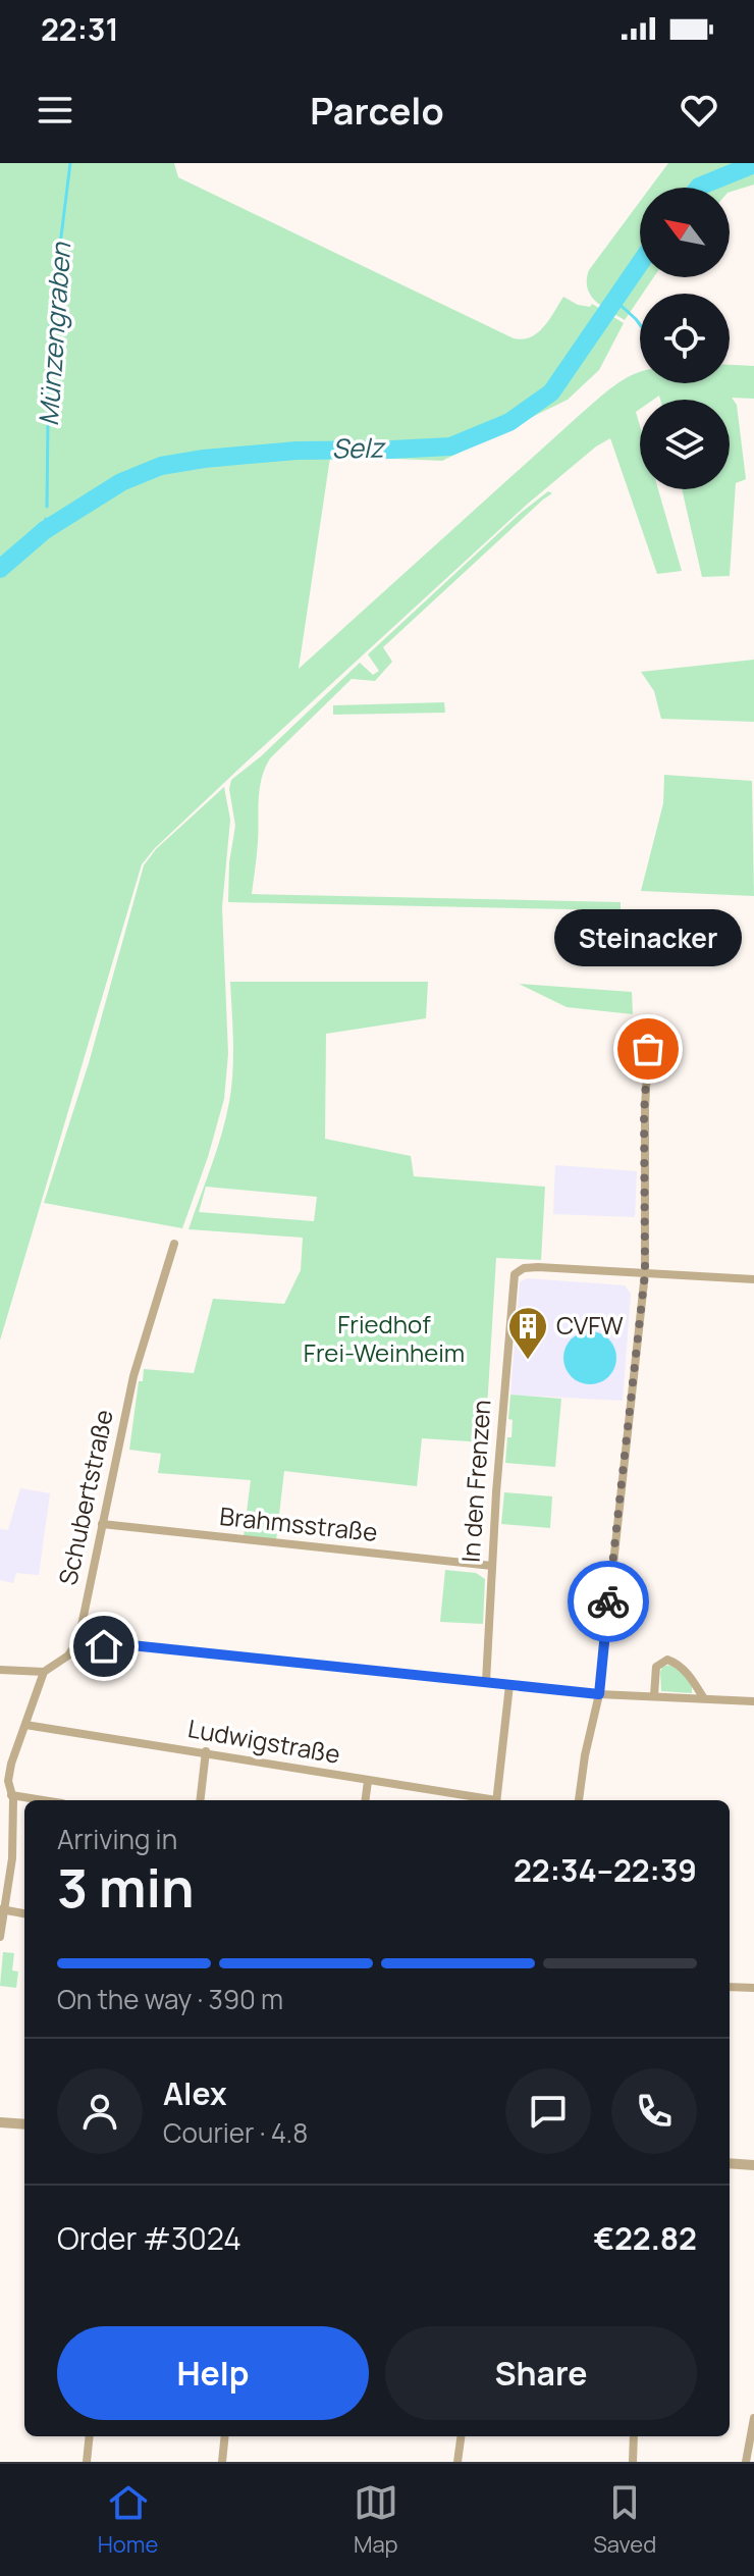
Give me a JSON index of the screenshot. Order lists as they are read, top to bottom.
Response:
{
  "streets": {
    "street": [
      "In den Frenzen",
      "Schubertstraße",
      "Brahmsstraße",
      "Ludwigstraße"
    ]
  },
  "crossings": [
    ["In den Frenzen", "Brahmsstraße"],
    ["Schubertstraße", "Brahmsstraße"]
  ],
  "water": ["Münzengraben", "Selz"],
  "parks": ["Friedhof Frei-Weinheim"],
  "places": {
    "other": ["Steinacker"],
    "building": ["CVFW"]
  },
  "north": "top left",
  "page": {
    "status": "22:31",
    "header": "Parcelo",
    "bubble": "Steinacker",
    "heading": ["3 min", "Arriving in", "22:34–22:39"],
    "panel": [
      "Alex",
      "Courier · 4.8",
      "Order #3024",
      "€22.82"
    ],
    "bar": "On the way · 390 m",
    "buttons": ["Help", "Share"],
    "tabs": ["Home", "Map", "Saved"]
  }
}
